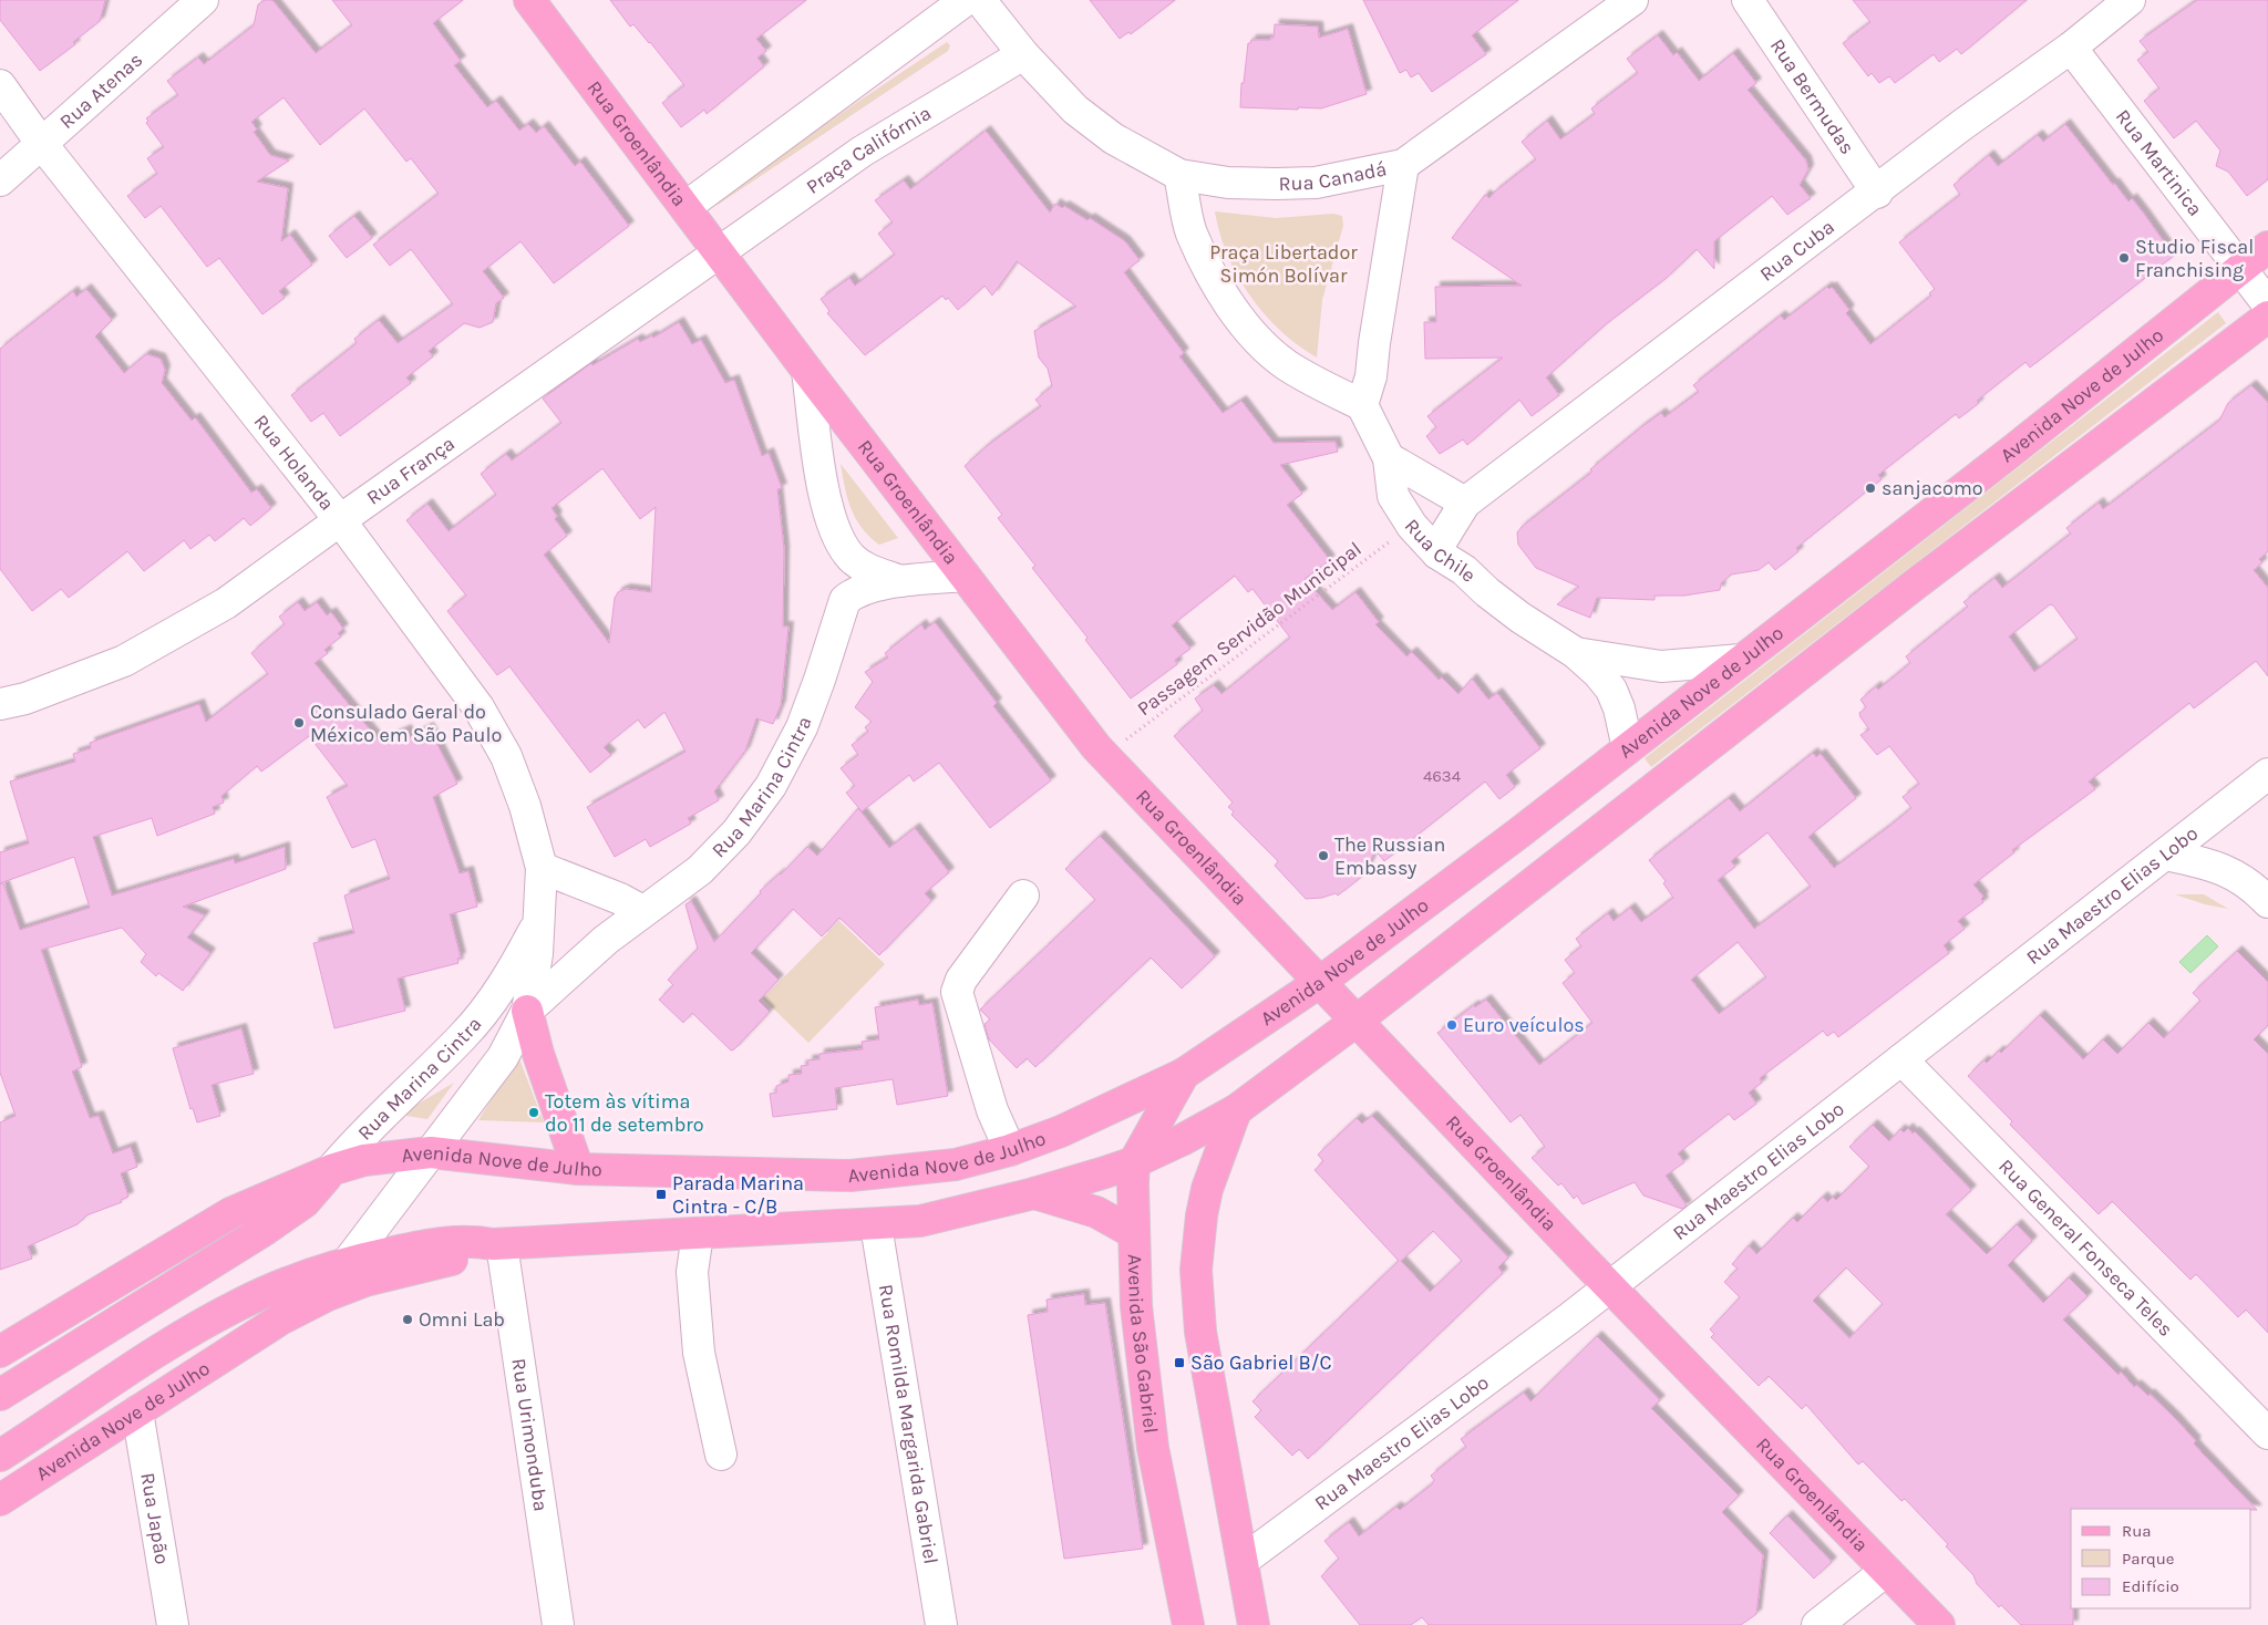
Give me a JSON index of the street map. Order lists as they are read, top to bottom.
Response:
{
  "streets": {
    "main road": ["Rua Groenlândia", "Avenida Nove de Julho", "Avenida São Gabriel"],
    "street": [
      "Rua Atenas",
      "Rua Bermudas",
      "Praça Califórnia",
      "Rua Martinica",
      "Rua Canadá",
      "Rua Cuba",
      "Rua Holanda",
      "Rua França",
      "Rua Chile",
      "Rua Marina Cintra",
      "Rua Maestro Elias Lobo",
      "Rua General Fonseca Teles",
      "Rua Romilda Margarida Gabriel",
      "Rua Urimonduba",
      "Rua Japão"
    ],
    "path": ["Passagem Servidão Municipal"]
  },
  "crossings": [
    ["Rua Atenas", "Rua Holanda"],
    ["Rua Bermudas", "Rua Cuba"],
    ["Rua Groenlândia", "Praça Califórnia"],
    ["Rua Groenlândia", "Avenida Nove de Julho"],
    ["Rua Groenlândia", "Rua França"],
    ["Rua Groenlândia", "Passagem Servidão Municipal"],
    ["Rua Groenlândia", "Rua Marina Cintra"],
    ["Rua Groenlândia", "Rua Maestro Elias Lobo"],
    ["Praça Califórnia", "Rua Canadá"],
    ["Praça Califórnia", "Rua França"],
    ["Rua Martinica", "Rua Cuba"],
    ["Rua Martinica", "Avenida Nove de Julho"],
    ["Rua Cuba", "Rua Chile"],
    ["Avenida Nove de Julho", "Rua Chile"],
    ["Avenida Nove de Julho", "Rua Marina Cintra"],
    ["Avenida Nove de Julho", "Avenida São Gabriel"],
    ["Avenida Nove de Julho", "Rua Romilda Margarida Gabriel"],
    ["Avenida Nove de Julho", "Rua Urimonduba"],
    ["Avenida Nove de Julho", "Rua Japão"],
    ["Rua Holanda", "Rua França"],
    ["Rua Holanda", "Rua Marina Cintra"],
    ["Rua Chile", "Passagem Servidão Municipal"],
    ["Rua Maestro Elias Lobo", "Rua General Fonseca Teles"]
  ],
  "parks": ["Praça Libertador Simón Bolívar"],
  "places": {
    "other": [
      "Studio Fiscal Franchising",
      "sanjacomo",
      "Consulado Geral do México em São Paulo",
      "The Russian Embassy",
      "Euro veículos",
      "Totem às vítima do 11 de setembro",
      "Omni Lab"
    ],
    "transit": ["Parada Marina Cintra - C/B", "São Gabriel B/C"]
  },
  "house_numbers": ["4634"],
  "legend": ["Rua", "Parque", "Edifício"]
}
